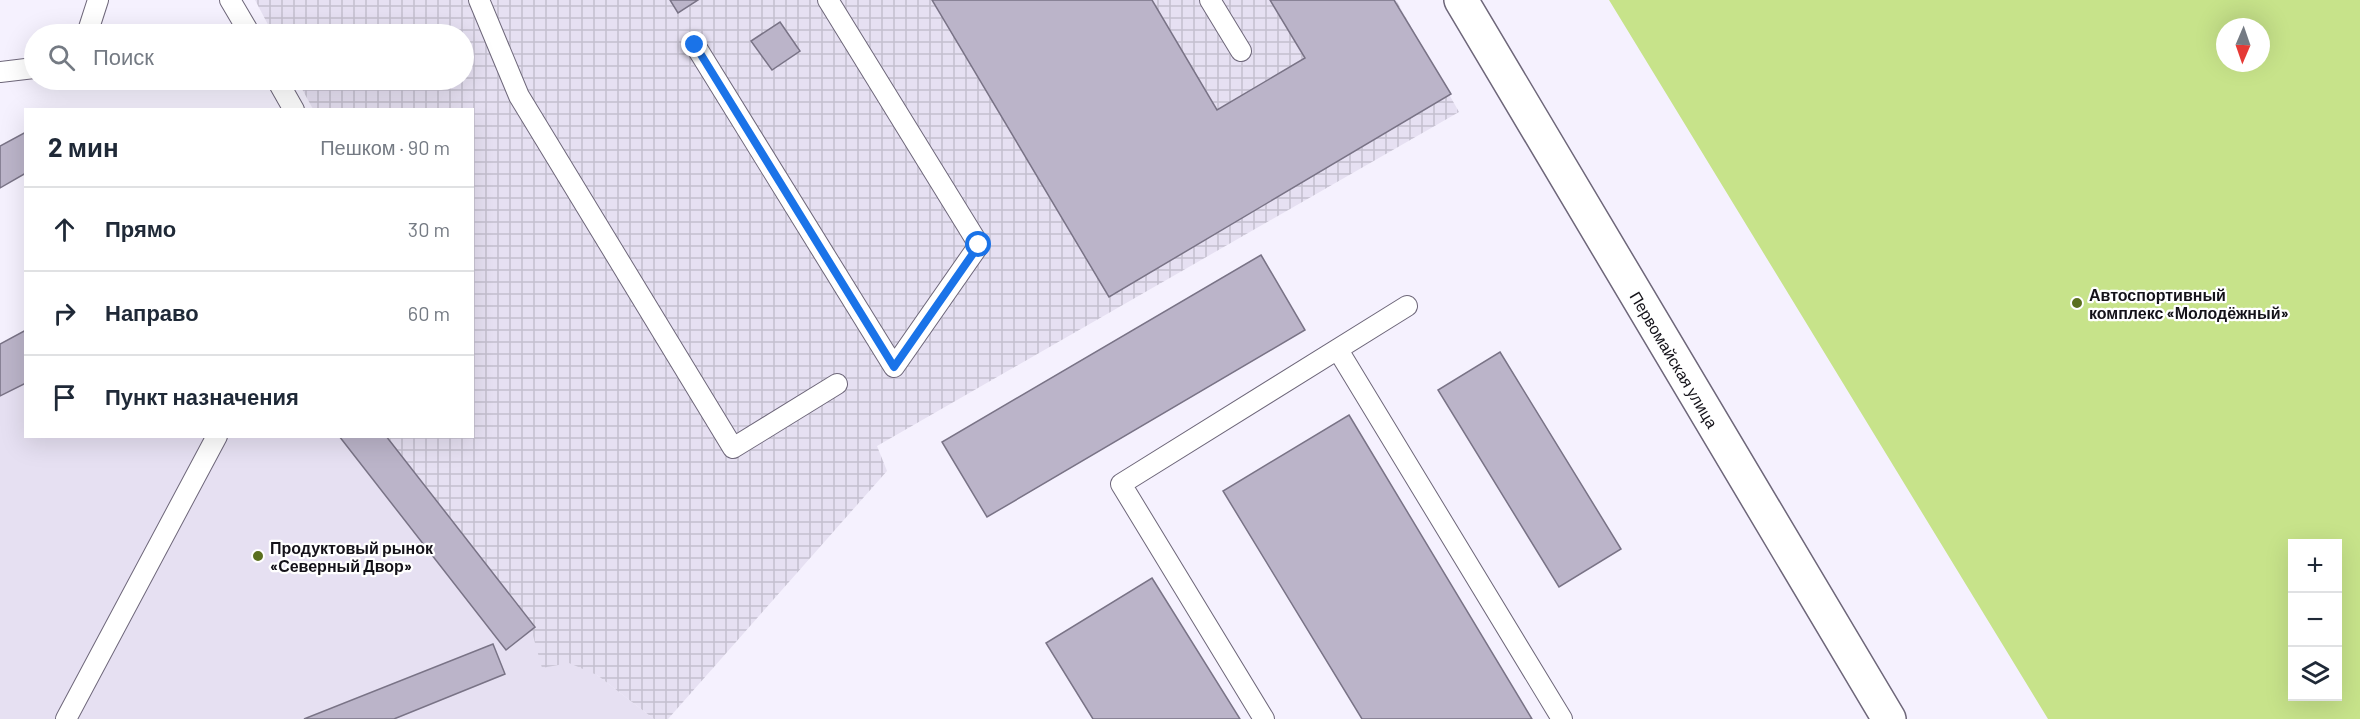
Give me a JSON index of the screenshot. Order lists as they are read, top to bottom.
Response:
{
  "streets": {
    "street": ["Первомайская улица"]
  },
  "places": ["Автоспортивный комплекс «Молодёжный»", "Продуктовый рынок «Северный Двор»"],
  "north": "bottom",
  "page": {
    "search": "Поиск",
    "heading": ["2 мин", "Пешком · 90 m"],
    "list": [
      ["Прямо", "30 m"],
      ["Направо", "60 m"],
      "Пункт назначения"
    ],
    "map_buttons": ["+", "−"]
  }
}
